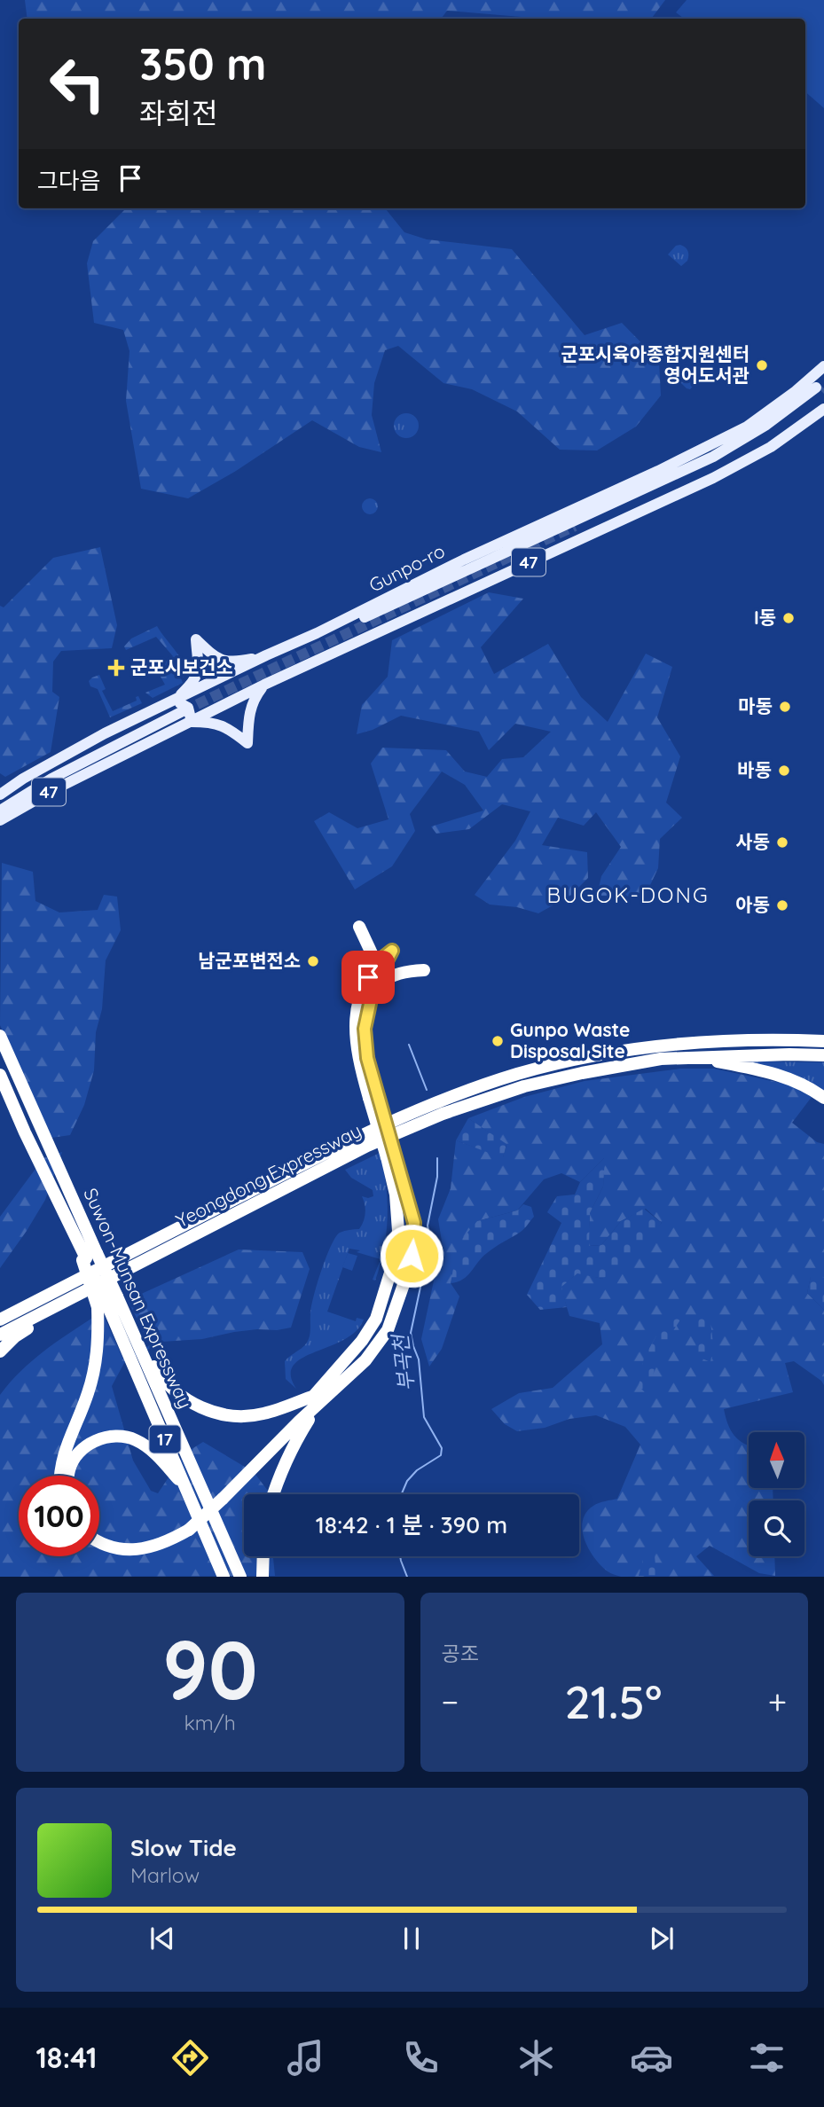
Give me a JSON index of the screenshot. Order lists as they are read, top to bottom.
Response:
{
  "streets": {
    "highway": ["Yeongdong Expressway", "Suwon-Munsan Expressway", "17"],
    "main road": ["47", "Gunpo-ro"]
  },
  "districts": ["BUGOK-DONG"],
  "water": ["부곡천"],
  "places": {
    "other": [
      "군포시육아종합지원센터 영어도서관",
      "I동",
      "마동",
      "바동",
      "사동",
      "아동",
      "남군포변전소",
      "Gunpo Waste Disposal Site"
    ],
    "health": ["군포시보건소"]
  },
  "north": "top",
  "page": {
    "turn": ["350 m", "좌회전"],
    "then": "그다음",
    "limit": "100",
    "trip": "18:42 · 1 분 · 390 m",
    "tile": [
      ["90", "km/h"],
      "공조"
    ],
    "heat": ["−", "21.5°", "+"],
    "song": ["Slow Tide", "Marlow"],
    "tabs": "18:41"
  }
}
